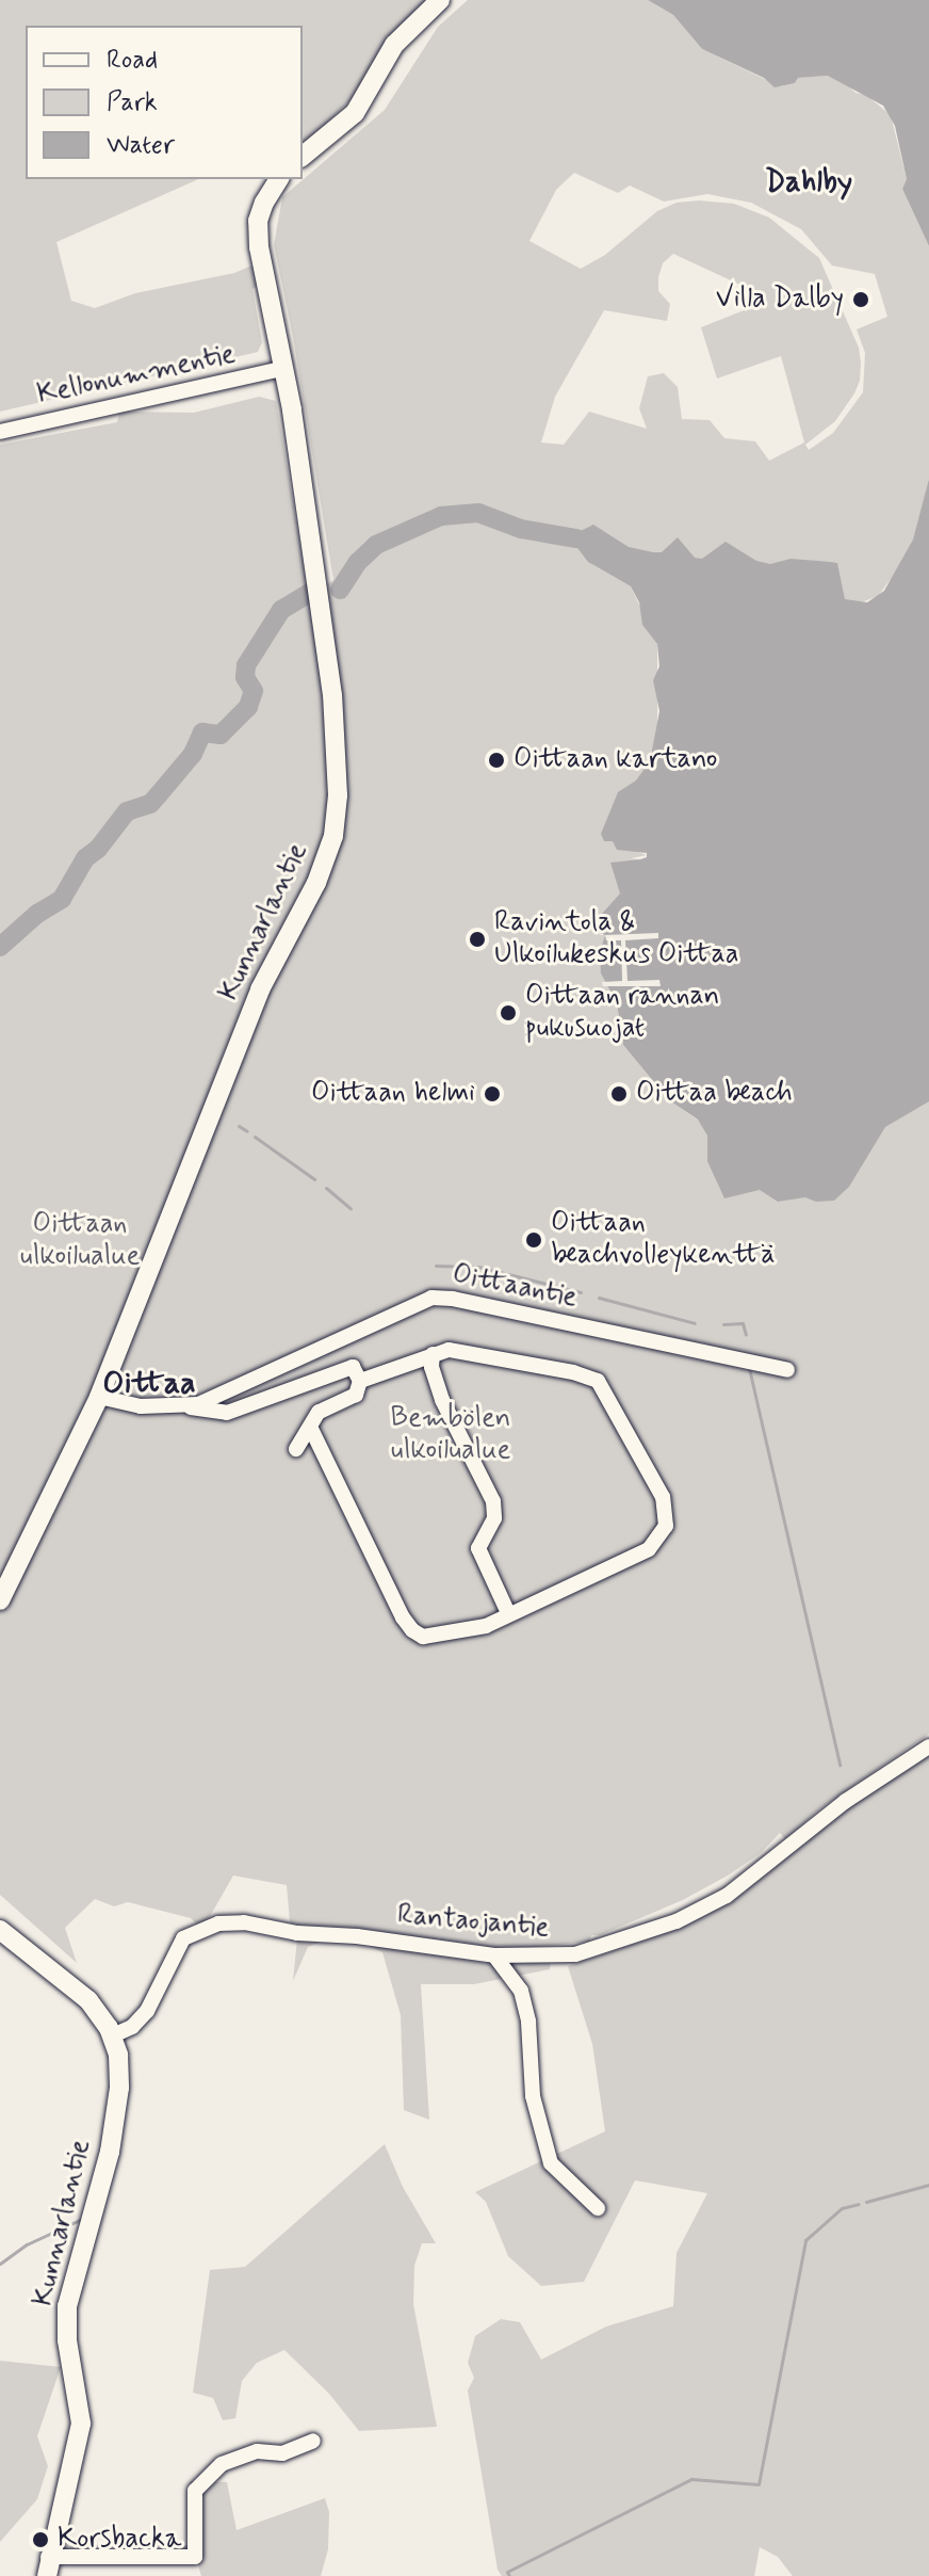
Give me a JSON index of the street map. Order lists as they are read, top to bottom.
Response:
{
  "streets": {
    "main road": ["Kunnarlantie"],
    "street": ["Kellonummentie", "Oittaantie", "Rantaojantie"]
  },
  "crossings": [
    ["Kellonummentie", "Kunnarlantie"],
    ["Kunnarlantie", "Oittaantie"],
    ["Kunnarlantie", "Rantaojantie"]
  ],
  "districts": ["Dahlby", "Oittaa"],
  "parks": ["Oittaan ulkoilualue", "Bembölen ulkoilualue"],
  "places": [
    "Villa Dalby",
    "Oittaan kartano",
    "Ravintola & Ulkoilukeskus Oittaa",
    "Oittaan rannan pukusuojat",
    "Oittaan helmi",
    "Oittaa beach",
    "Oittaan beachvolleykenttä",
    "Korsbacka"
  ],
  "legend": ["Road", "Park", "Water"]
}
